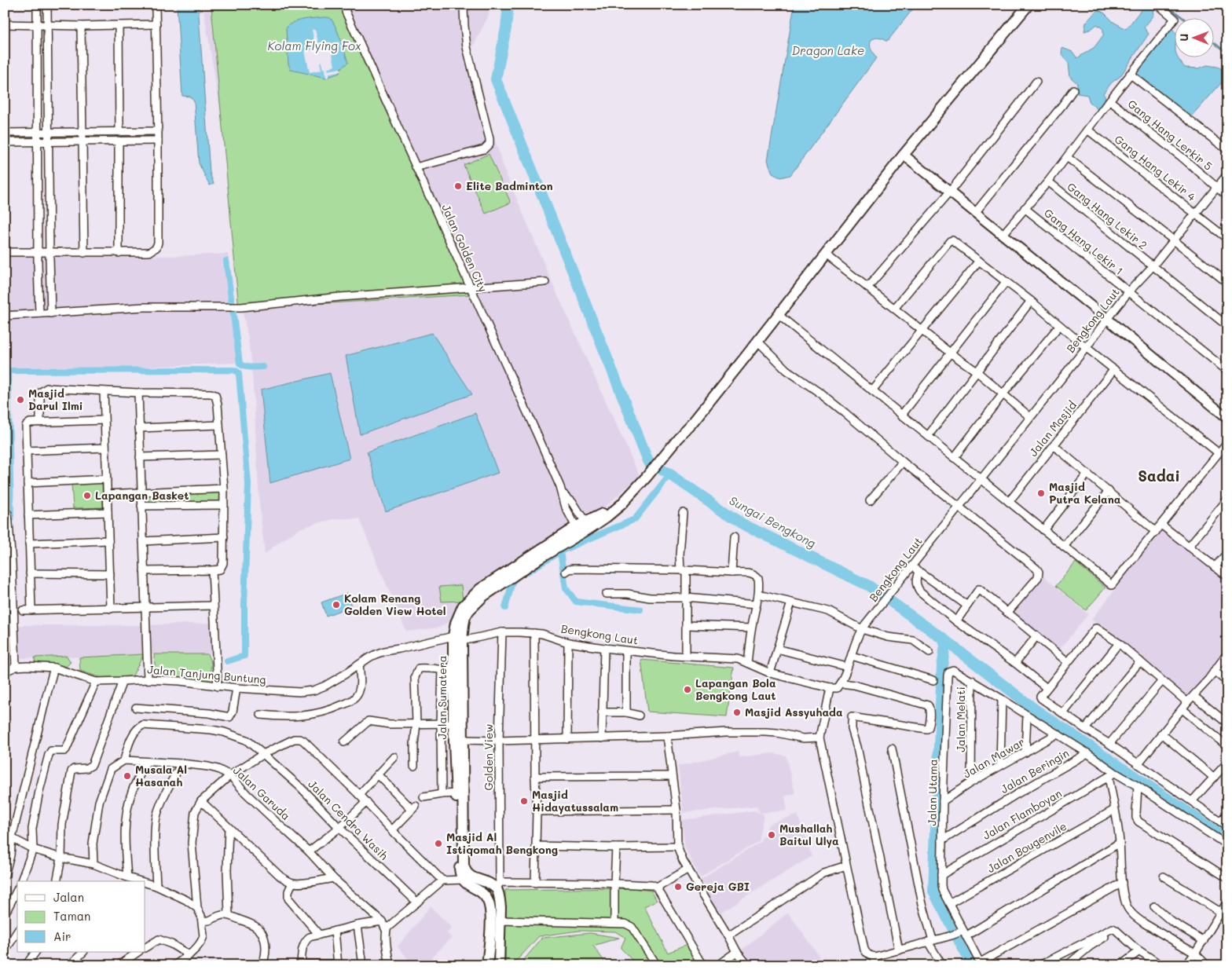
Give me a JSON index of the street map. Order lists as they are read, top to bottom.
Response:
{
  "streets": {
    "main road": ["Jalan Sumatera"],
    "street": [
      "Gang Hang Lerkir 5",
      "Gang Hang Lekir 4",
      "Gang Hang Lekir 2",
      "Gang Hang Lekir 1",
      "Jalan Golden City",
      "Bengkong Laut",
      "Jalan Masjid",
      "Jalan Tanjung Buntung",
      "Jalan Melati",
      "Golden View",
      "Jalan Mawar",
      "Jalan Beringin",
      "Jalan Utama",
      "Jalan Garuda",
      "Jalan Flamboyan",
      "Jalan Cendra Wasih",
      "Jalan Bougenvile"
    ]
  },
  "crossings": [
    ["Gang Hang Lerkir 5", "Bengkong Laut"],
    ["Gang Hang Lekir 4", "Bengkong Laut"],
    ["Gang Hang Lekir 2", "Bengkong Laut"],
    ["Gang Hang Lekir 1", "Bengkong Laut"],
    ["Jalan Golden City", "Jalan Sumatera"],
    ["Bengkong Laut", "Jalan Tanjung Buntung"],
    ["Bengkong Laut", "Jalan Sumatera"],
    ["Bengkong Laut", "Golden View"],
    ["Jalan Sumatera", "Golden View"],
    ["Jalan Melati", "Jalan Mawar"],
    ["Jalan Melati", "Jalan Utama"],
    ["Jalan Mawar", "Jalan Utama"],
    ["Jalan Beringin", "Jalan Utama"],
    ["Jalan Utama", "Jalan Flamboyan"],
    ["Jalan Utama", "Jalan Bougenvile"],
    ["Jalan Garuda", "Jalan Cendra Wasih"]
  ],
  "districts": ["Sadai"],
  "water": ["Kolam Flying Fox", "Dragon Lake", "Sungai Bengkong"],
  "places": [
    "Elite Badminton",
    "Masjid Darul Ilmi",
    "Masjid Putra Kelana",
    "Lapangan Basket",
    "Kolam Renang Golden View Hotel",
    "Lapangan Bola Bengkong Laut",
    "Masjid Assyuhada",
    "Musala Al Hasanah",
    "Masjid Hidayatussalam",
    "Mushallah Baitul Ulya",
    "Masjid Al Istiqomah Bengkong",
    "Gereja GBI"
  ],
  "legend": ["Jalan", "Taman", "Air"],
  "north": "left"
}
